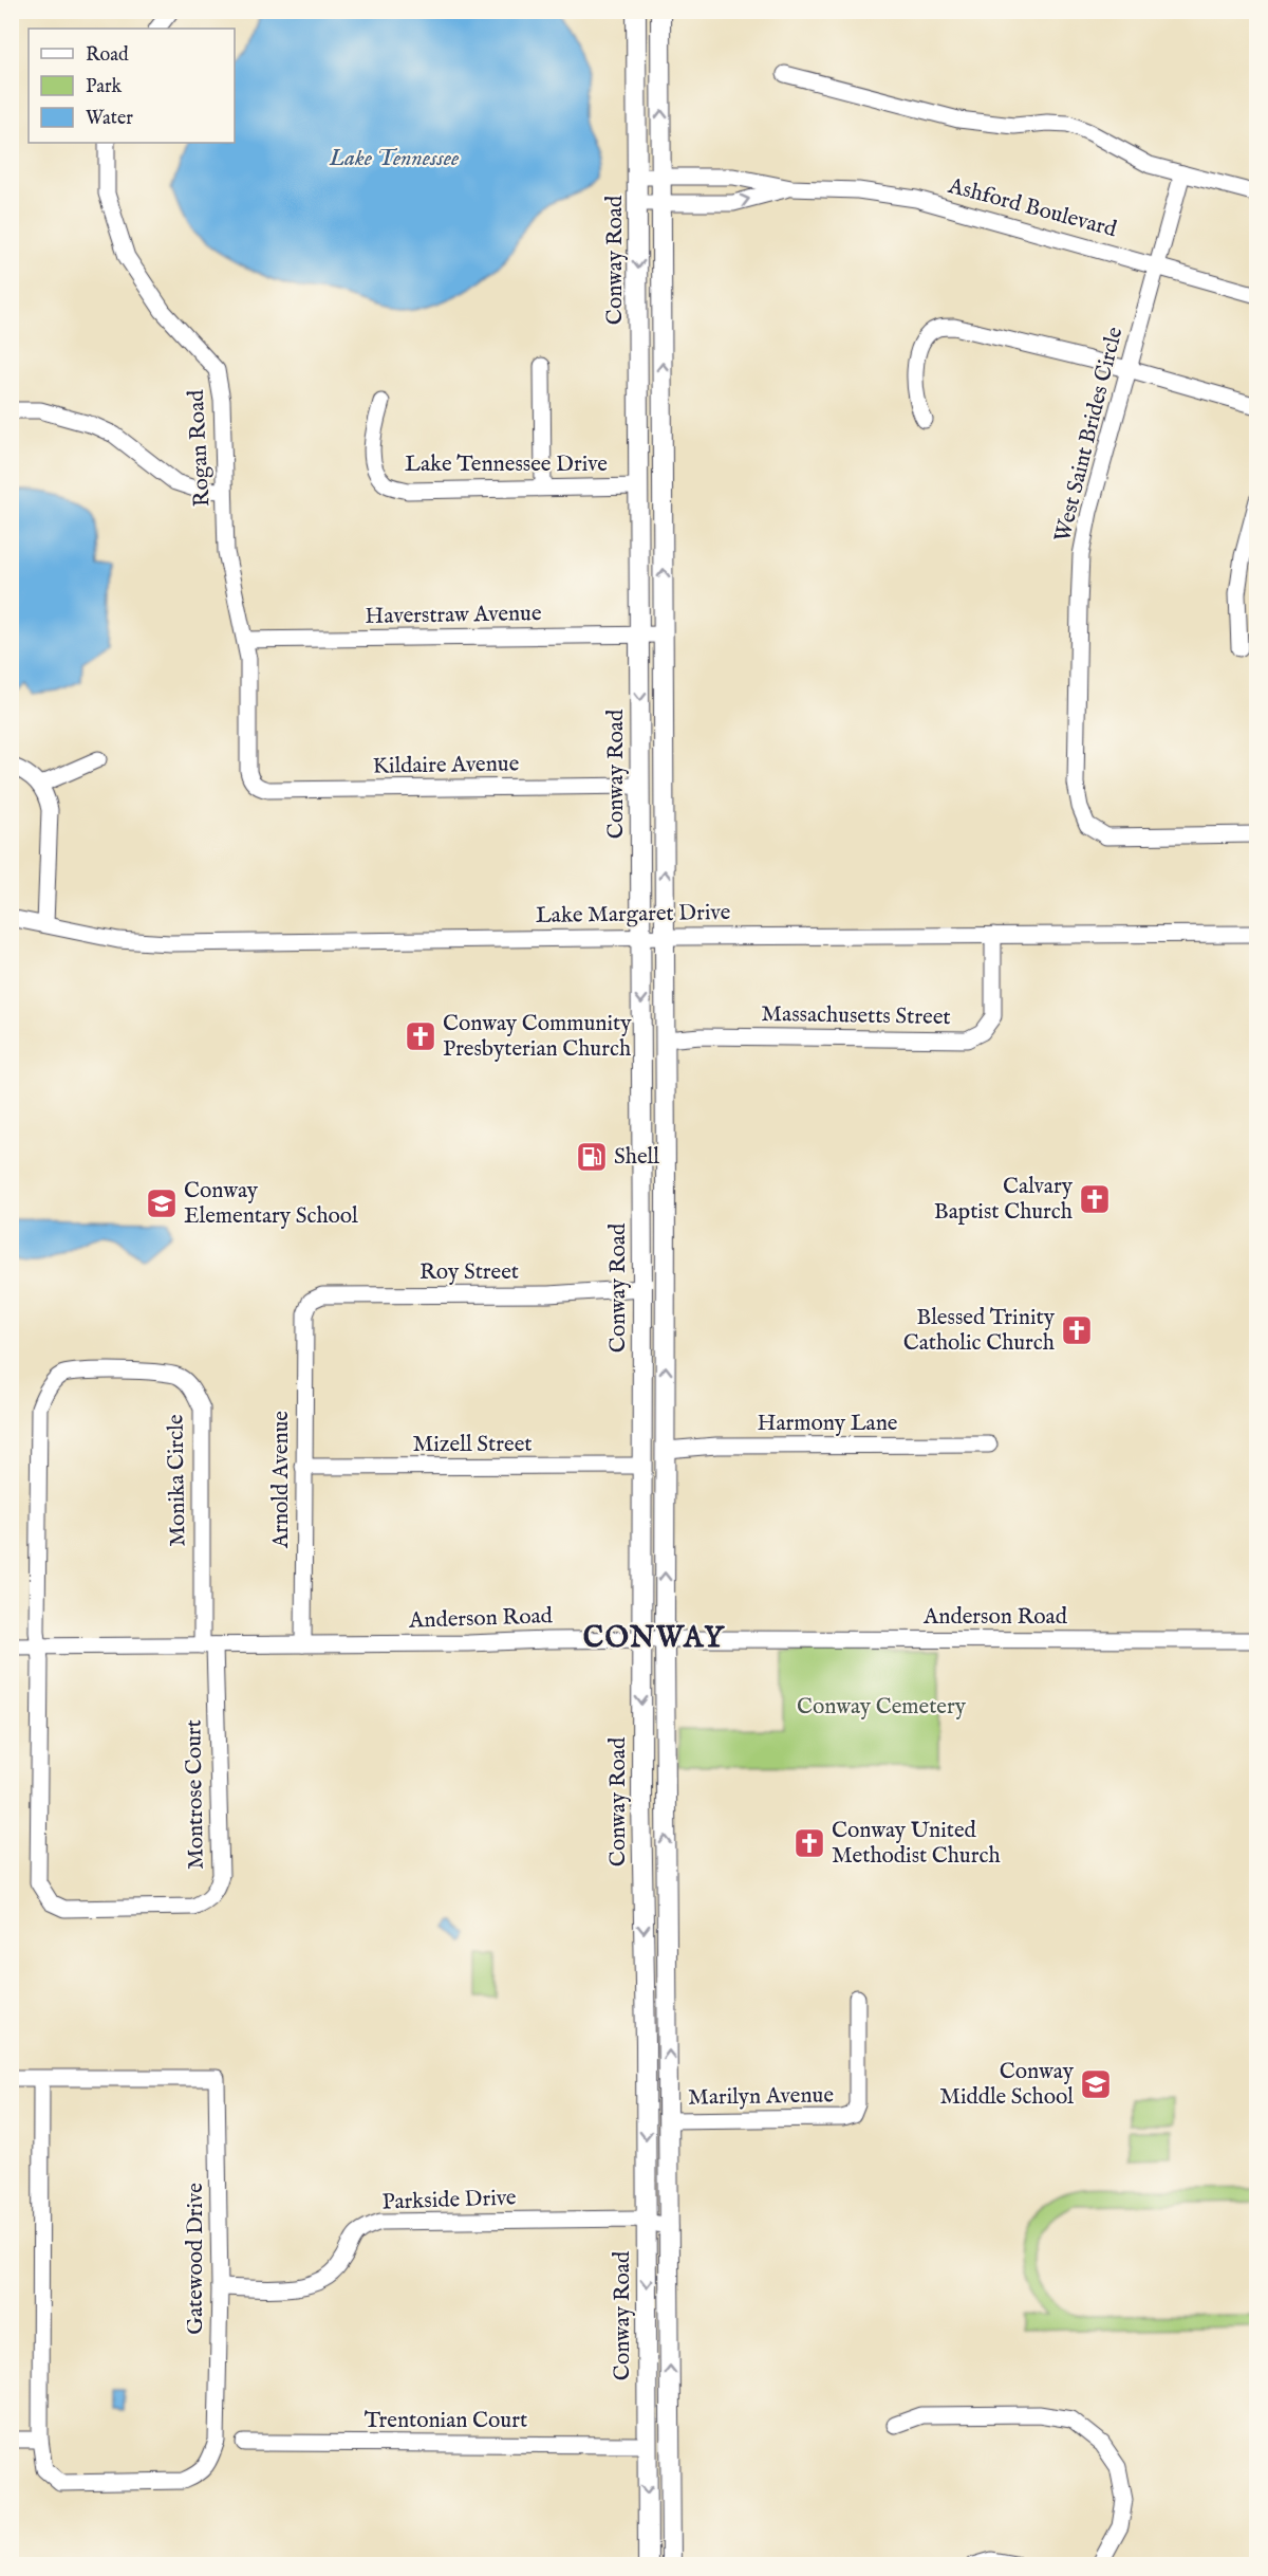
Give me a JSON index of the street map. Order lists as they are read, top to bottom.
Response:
{
  "streets": {
    "main road": ["Conway Road"],
    "street": [
      "Ashford Boulevard",
      "West Saint Brides Circle",
      "Rogan Road",
      "Lake Tennessee Drive",
      "Haverstraw Avenue",
      "Kildaire Avenue",
      "Lake Margaret Drive",
      "Massachusetts Street",
      "Roy Street",
      "Harmony Lane",
      "Mizell Street",
      "Arnold Avenue",
      "Monika Circle",
      "Anderson Road",
      "Montrose Court",
      "Marilyn Avenue",
      "Parkside Drive",
      "Gatewood Drive",
      "Trentonian Court"
    ]
  },
  "crossings": [
    ["Ashford Boulevard", "Conway Road"],
    ["Ashford Boulevard", "West Saint Brides Circle"],
    ["Conway Road", "Lake Tennessee Drive"],
    ["Conway Road", "Haverstraw Avenue"],
    ["Conway Road", "Kildaire Avenue"],
    ["Conway Road", "Lake Margaret Drive"],
    ["Conway Road", "Roy Street"],
    ["Conway Road", "Mizell Street"],
    ["Conway Road", "Anderson Road"],
    ["Conway Road", "Parkside Drive"],
    ["Conway Road", "Trentonian Court"],
    ["Rogan Road", "Haverstraw Avenue"],
    ["Rogan Road", "Kildaire Avenue"],
    ["Lake Margaret Drive", "Massachusetts Street"],
    ["Roy Street", "Arnold Avenue"],
    ["Mizell Street", "Arnold Avenue"],
    ["Arnold Avenue", "Anderson Road"],
    ["Monika Circle", "Anderson Road"],
    ["Monika Circle", "Montrose Court"],
    ["Anderson Road", "Montrose Court"],
    ["Parkside Drive", "Gatewood Drive"]
  ],
  "districts": ["CONWAY"],
  "water": ["Lake Tennessee"],
  "parks": ["Conway Cemetery"],
  "places": {
    "church": [
      "Conway Community Presbyterian Church",
      "Calvary Baptist Church",
      "Blessed Trinity Catholic Church",
      "Conway United Methodist Church"
    ],
    "fuel station": ["Shell"],
    "school or university": ["Conway Elementary School", "Conway Middle School"]
  },
  "legend": ["Road", "Park", "Water"]
}
